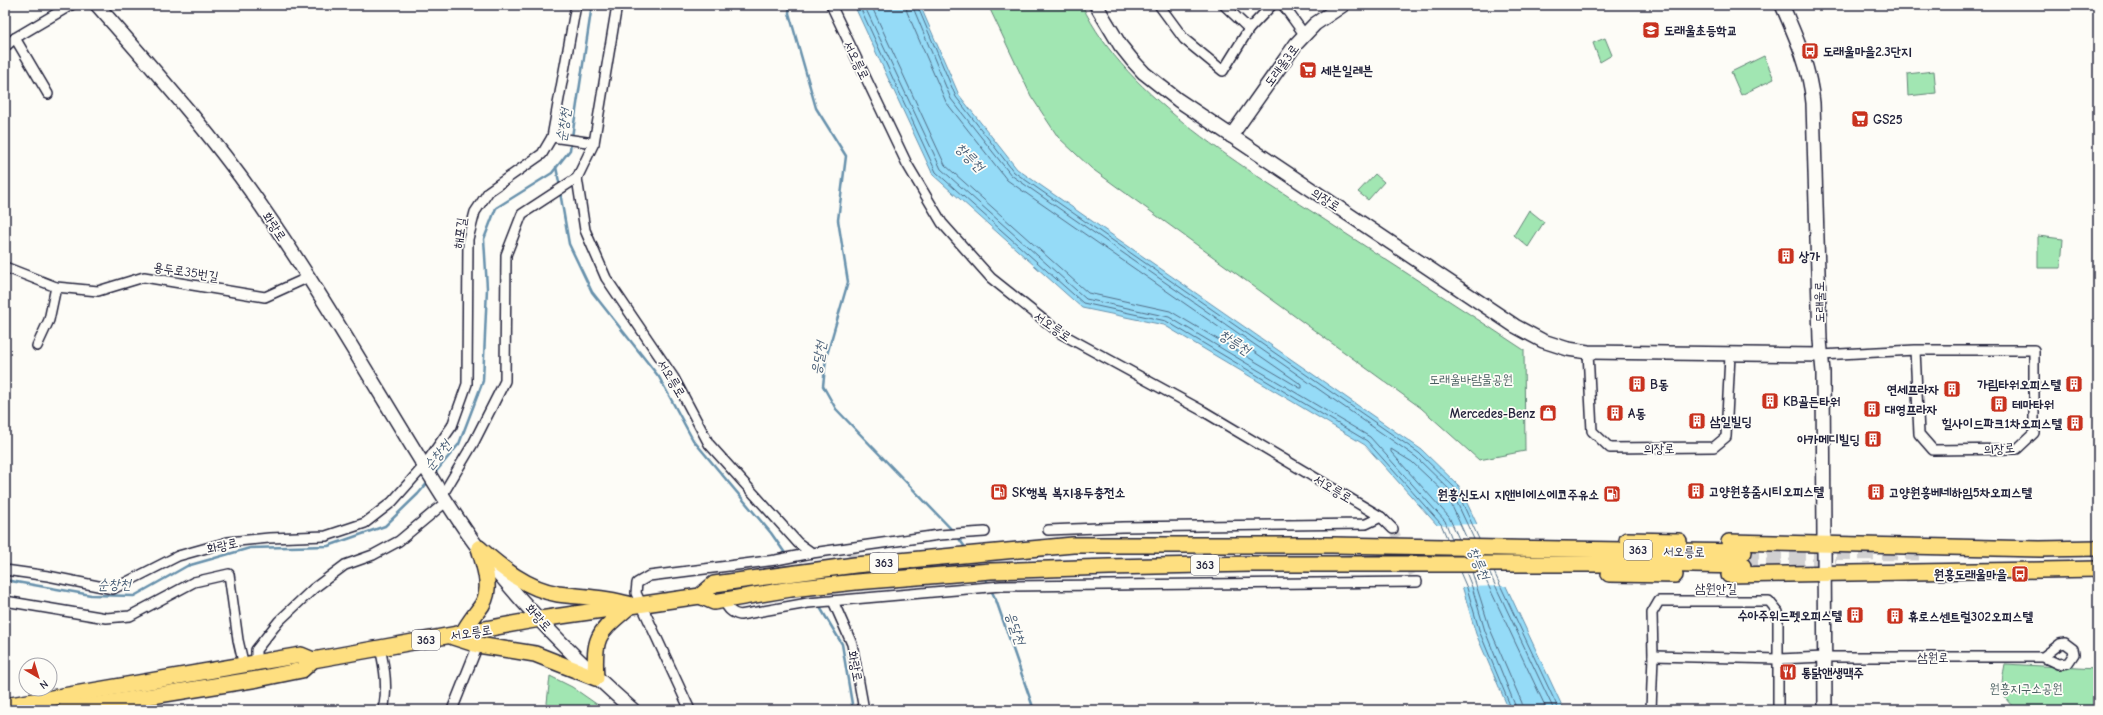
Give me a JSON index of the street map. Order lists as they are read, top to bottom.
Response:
{
  "streets": {
    "main road": [
      "서오릉로",
      "도래울3로",
      "의장로",
      "화랑로",
      "도래울로",
      "363"
    ],
    "street": [
      "해포길",
      "용두로35번길",
      "삼원안길",
      "삼원로"
    ]
  },
  "crossings": [
    ["서오릉로", "화랑로"],
    ["서오릉로", "363"],
    ["도래울3로", "의장로"],
    ["의장로", "도래울로"],
    ["화랑로", "해포길"],
    ["화랑로", "용두로35번길"]
  ],
  "water": ["순창천", "창릉천", "응달천"],
  "parks": ["도래울바람물공원", "원흥지구소공원"],
  "places": {
    "school or university": ["도래울초등학교"],
    "bus stop": ["도래울마을2.3단지", "원흥도래울마을"],
    "supermarket": ["세븐일레븐", "GS25"],
    "building": [
      "상가",
      "B동",
      "가림타워오피스텔",
      "연세프라자",
      "KB골든타워",
      "테마타워",
      "대영프라자",
      "A동",
      "삼일빌딩",
      "힐사이드파크1차오피스텔",
      "아카메디빌딩",
      "고양원흥줌시티오피스텔",
      "고양원흥베네하임5차오피스텔",
      "수아주위드펫오피스텔",
      "휴로스센트럴302오피스텔"
    ],
    "shop": ["Mercedes-Benz"],
    "fuel station": ["SK행복 복지용두충전소", "원흥신도시 지앤비에스에코주유소"],
    "restaurant": ["통닭앤생맥주"]
  },
  "north": "bottom right"
}
